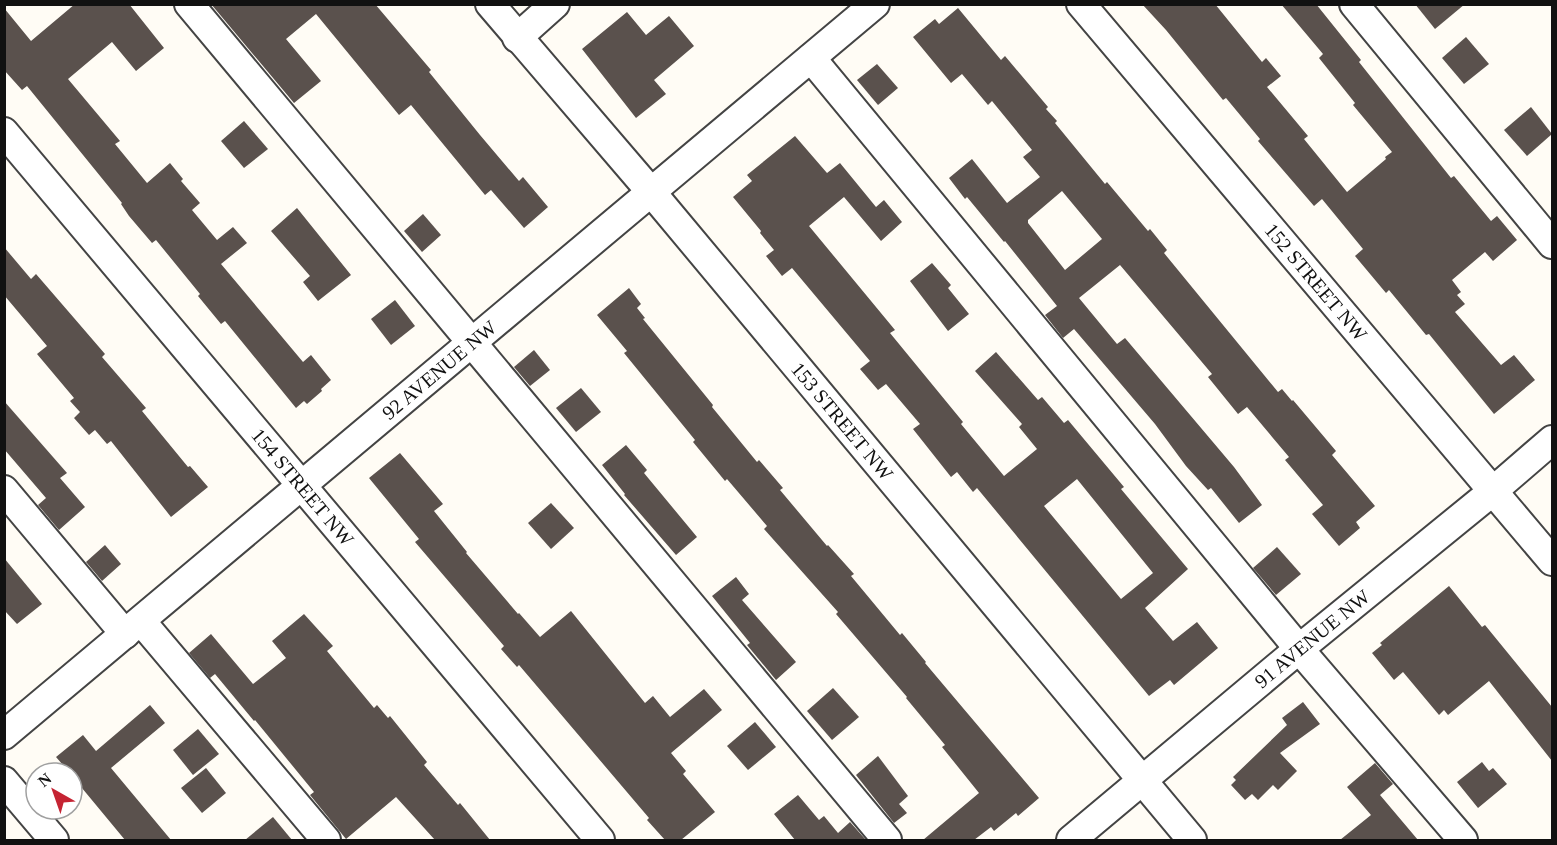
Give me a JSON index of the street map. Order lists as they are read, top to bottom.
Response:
{
  "streets": {
    "street": [
      "152 STREET NW",
      "92 AVENUE NW",
      "153 STREET NW",
      "154 STREET NW",
      "91 AVENUE NW"
    ]
  },
  "crossings": [
    ["152 STREET NW", "91 AVENUE NW"],
    ["92 AVENUE NW", "153 STREET NW"],
    ["92 AVENUE NW", "154 STREET NW"],
    ["153 STREET NW", "91 AVENUE NW"]
  ],
  "north": "top left"
}
